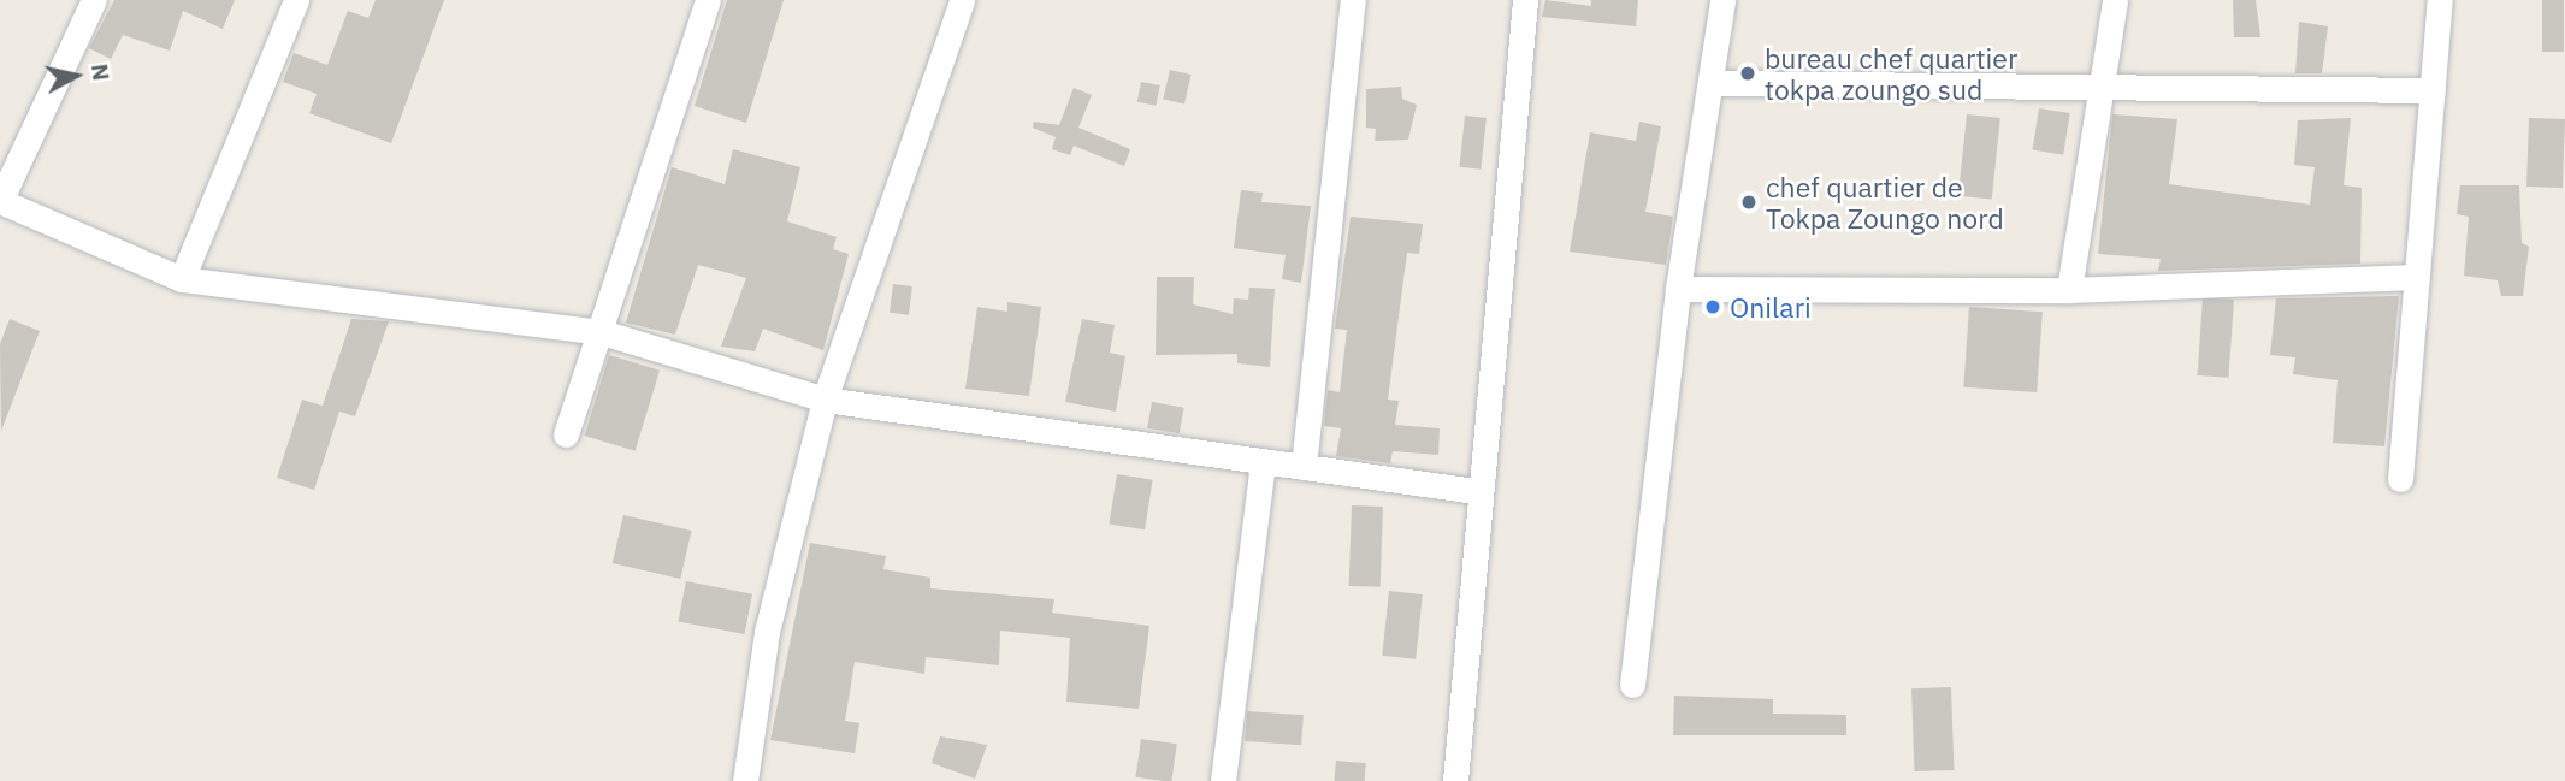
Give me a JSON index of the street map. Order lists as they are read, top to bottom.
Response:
{
  "places": ["bureau chef quartier tokpa zoungo sud", "chef quartier de Tokpa Zoungo nord", "Onilari"],
  "north": "right"
}
